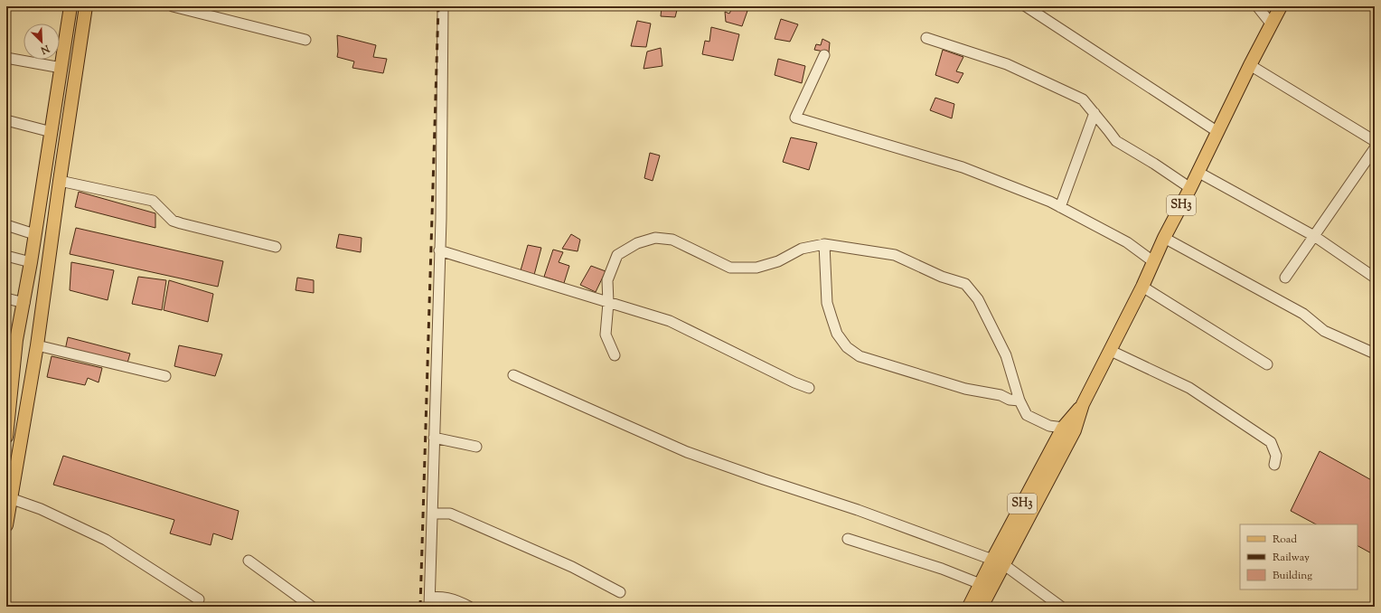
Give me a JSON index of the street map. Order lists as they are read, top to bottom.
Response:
{
  "streets": {
    "main road": ["SH3"]
  },
  "legend": ["Road", "Railway", "Building"],
  "north": "bottom right"
}
